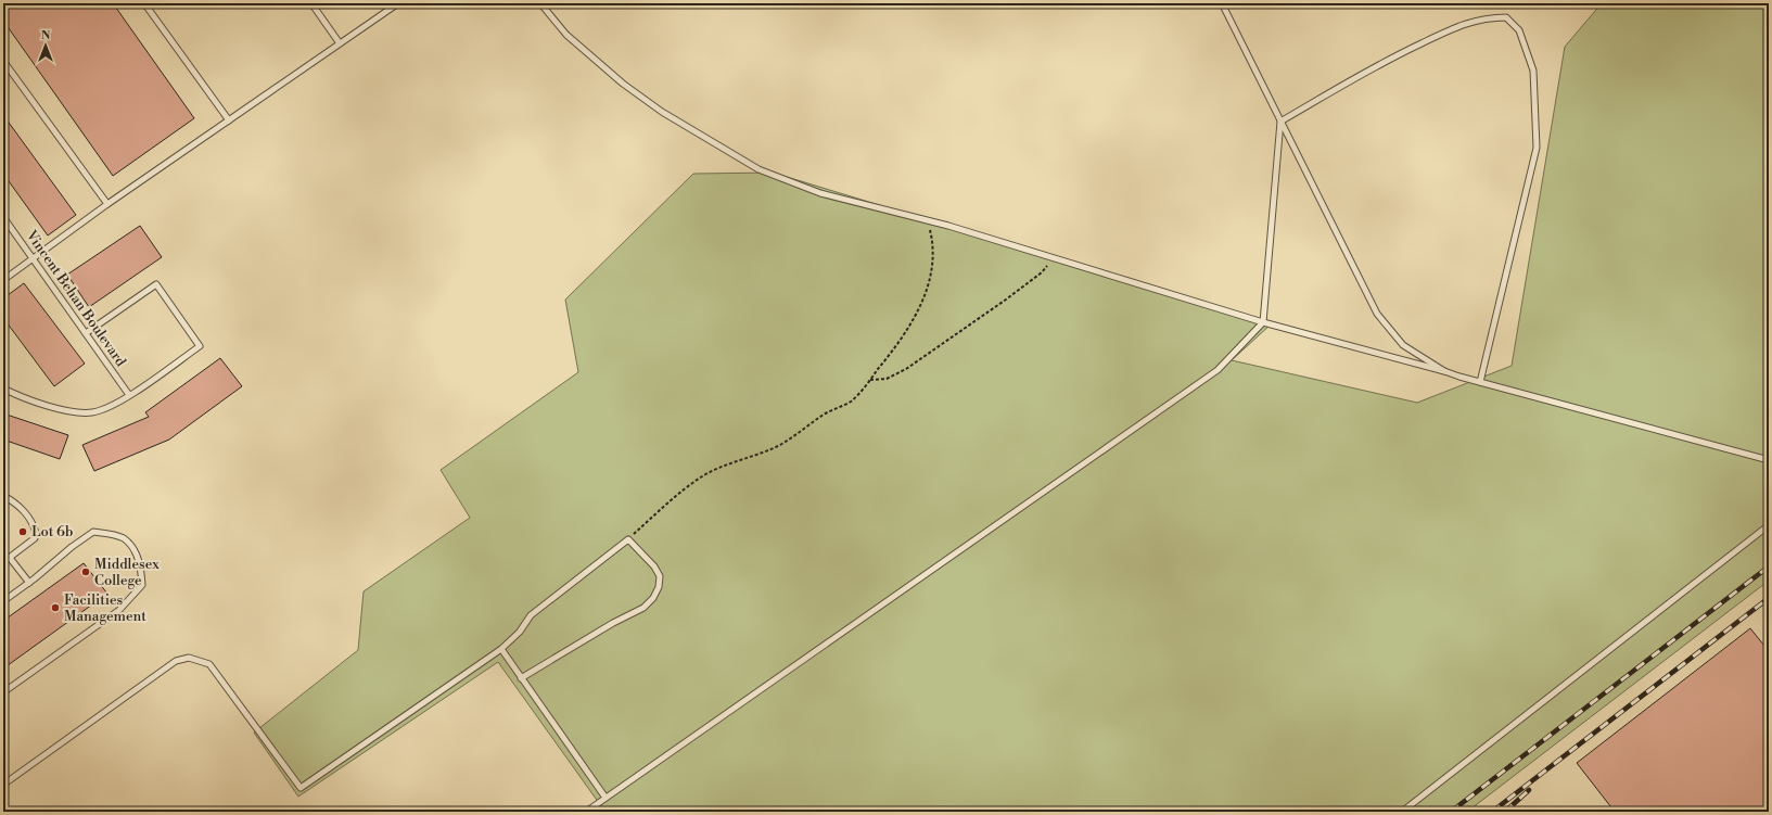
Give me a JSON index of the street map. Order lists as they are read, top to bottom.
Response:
{
  "streets": {
    "lane": ["Vincent Behan Boulevard"]
  },
  "places": ["Lot 6b", "Middlesex College", "Facilities Management"],
  "north": "top"
}
